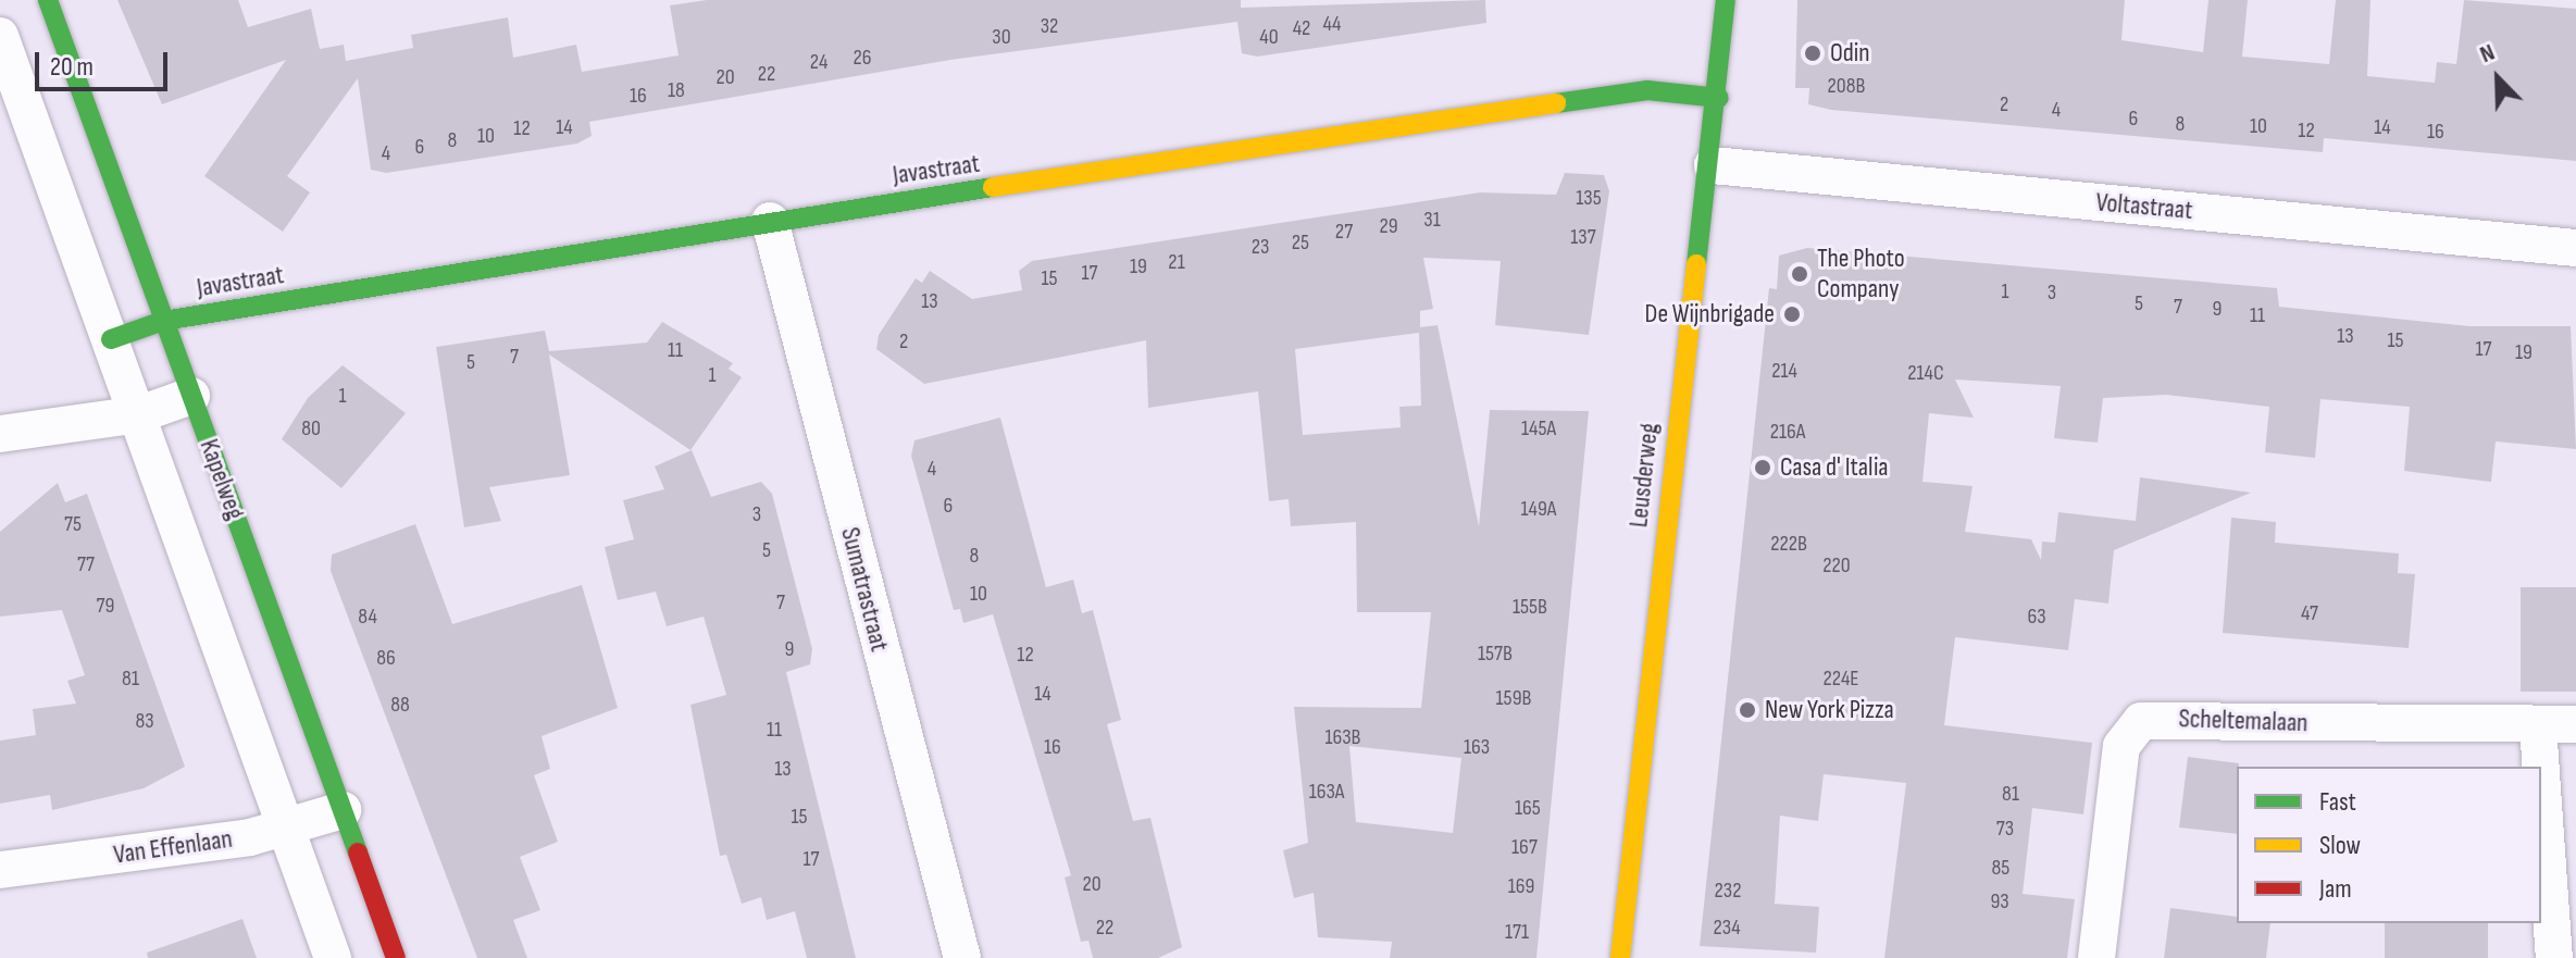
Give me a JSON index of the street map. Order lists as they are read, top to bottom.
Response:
{
  "streets": {
    "street": [
      "Javastraat",
      "Voltastraat",
      "Leusderweg",
      "Kapelweg",
      "Sumatrastraat",
      "Scheltemalaan",
      "Van Effenlaan"
    ]
  },
  "crossings": [
    ["Javastraat", "Leusderweg"],
    ["Javastraat", "Kapelweg"],
    ["Javastraat", "Sumatrastraat"],
    ["Voltastraat", "Leusderweg"],
    ["Kapelweg", "Van Effenlaan"]
  ],
  "places": [
    "Odin",
    "The Photo Company",
    "De Wijnbrigade",
    "Casa d' Italia",
    "New York Pizza"
  ],
  "house_numbers": [
    "44",
    "32",
    "42",
    "30",
    "40",
    "26",
    "24",
    "22",
    "20",
    "208B",
    "18",
    "16",
    "2",
    "4",
    "6",
    "8",
    "10",
    "14",
    "14",
    "12",
    "12",
    "16",
    "10",
    "8",
    "6",
    "4",
    "135",
    "31",
    "29",
    "27",
    "137",
    "25",
    "23",
    "21",
    "19",
    "17",
    "15",
    "1",
    "3",
    "13",
    "5",
    "7",
    "9",
    "11",
    "13",
    "15",
    "2",
    "17",
    "11",
    "19",
    "7",
    "5",
    "214",
    "214C",
    "1",
    "1",
    "80",
    "145A",
    "216A",
    "4",
    "6",
    "149A",
    "3",
    "75",
    "222B",
    "5",
    "8",
    "77",
    "220",
    "10",
    "7",
    "79",
    "155B",
    "47",
    "84",
    "63",
    "9",
    "157B",
    "12",
    "86",
    "81",
    "224E",
    "14",
    "159B",
    "88",
    "83",
    "11",
    "163B",
    "16",
    "163",
    "13",
    "163A",
    "81",
    "165",
    "15",
    "73",
    "167",
    "17",
    "85",
    "20",
    "169",
    "232",
    "93",
    "22",
    "234",
    "171"
  ],
  "legend": ["Fast", "Slow", "Jam"],
  "scale_bar": "20 m",
  "north": "top left"
}
